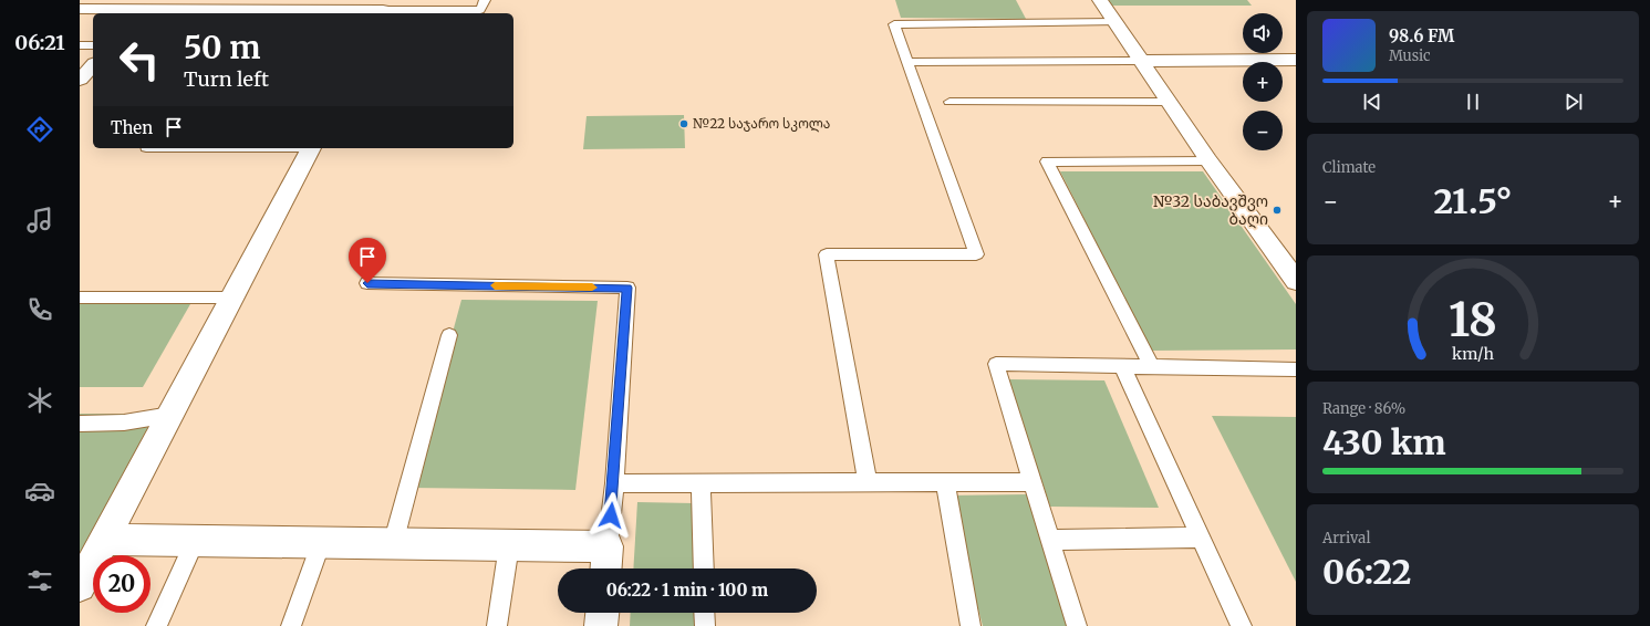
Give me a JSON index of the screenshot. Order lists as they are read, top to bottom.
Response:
{
  "places": ["№22 საჯარო სკოლა", "№32 საბავშვო ბაღი"],
  "page": {
    "tabs": "06:21",
    "map_buttons": ["+", "−"],
    "turn": ["50 m", "Turn left"],
    "song": ["98.6 FM", "Music"],
    "then": "Then",
    "tile": [
      "Climate",
      ["Range · 86%", "430 km"],
      ["Arrival", "06:22"]
    ],
    "heat": ["−", "21.5°", "+"],
    "limit": "20",
    "trip": "06:22 · 1 min · 100 m",
    "gauge": ["18", "km/h"]
  }
}
